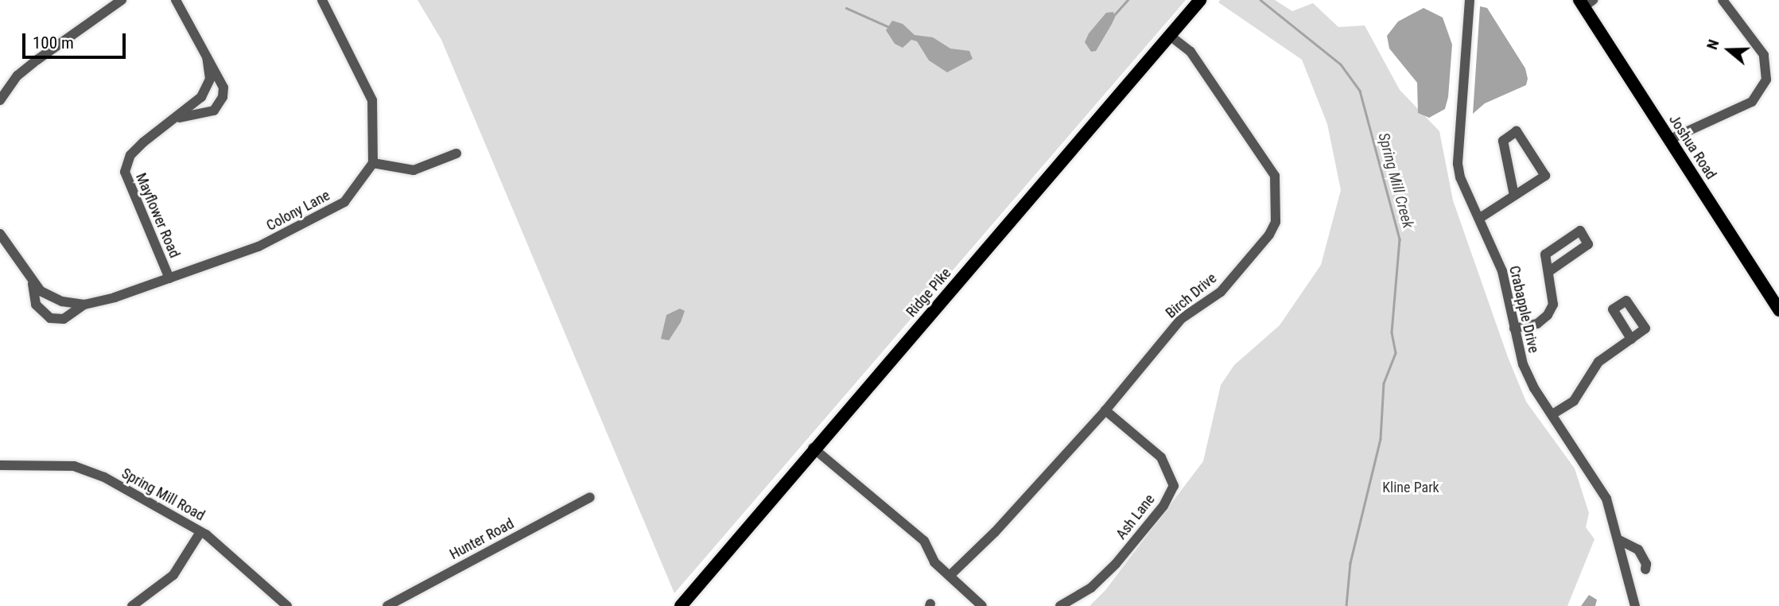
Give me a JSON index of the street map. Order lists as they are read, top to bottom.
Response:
{
  "streets": {
    "main road": ["Joshua Road", "Ridge Pike"],
    "street": [
      "Colony Lane",
      "Mayflower Road",
      "Birch Drive",
      "Crabapple Drive",
      "Spring Mill Road",
      "Ash Lane",
      "Hunter Road"
    ]
  },
  "crossings": [
    ["Colony Lane", "Mayflower Road"],
    ["Ridge Pike", "Birch Drive"],
    ["Birch Drive", "Ash Lane"]
  ],
  "water": ["Spring Mill Creek"],
  "parks": ["Kline Park"],
  "scale_bar": "100 m",
  "north": "left"
}
